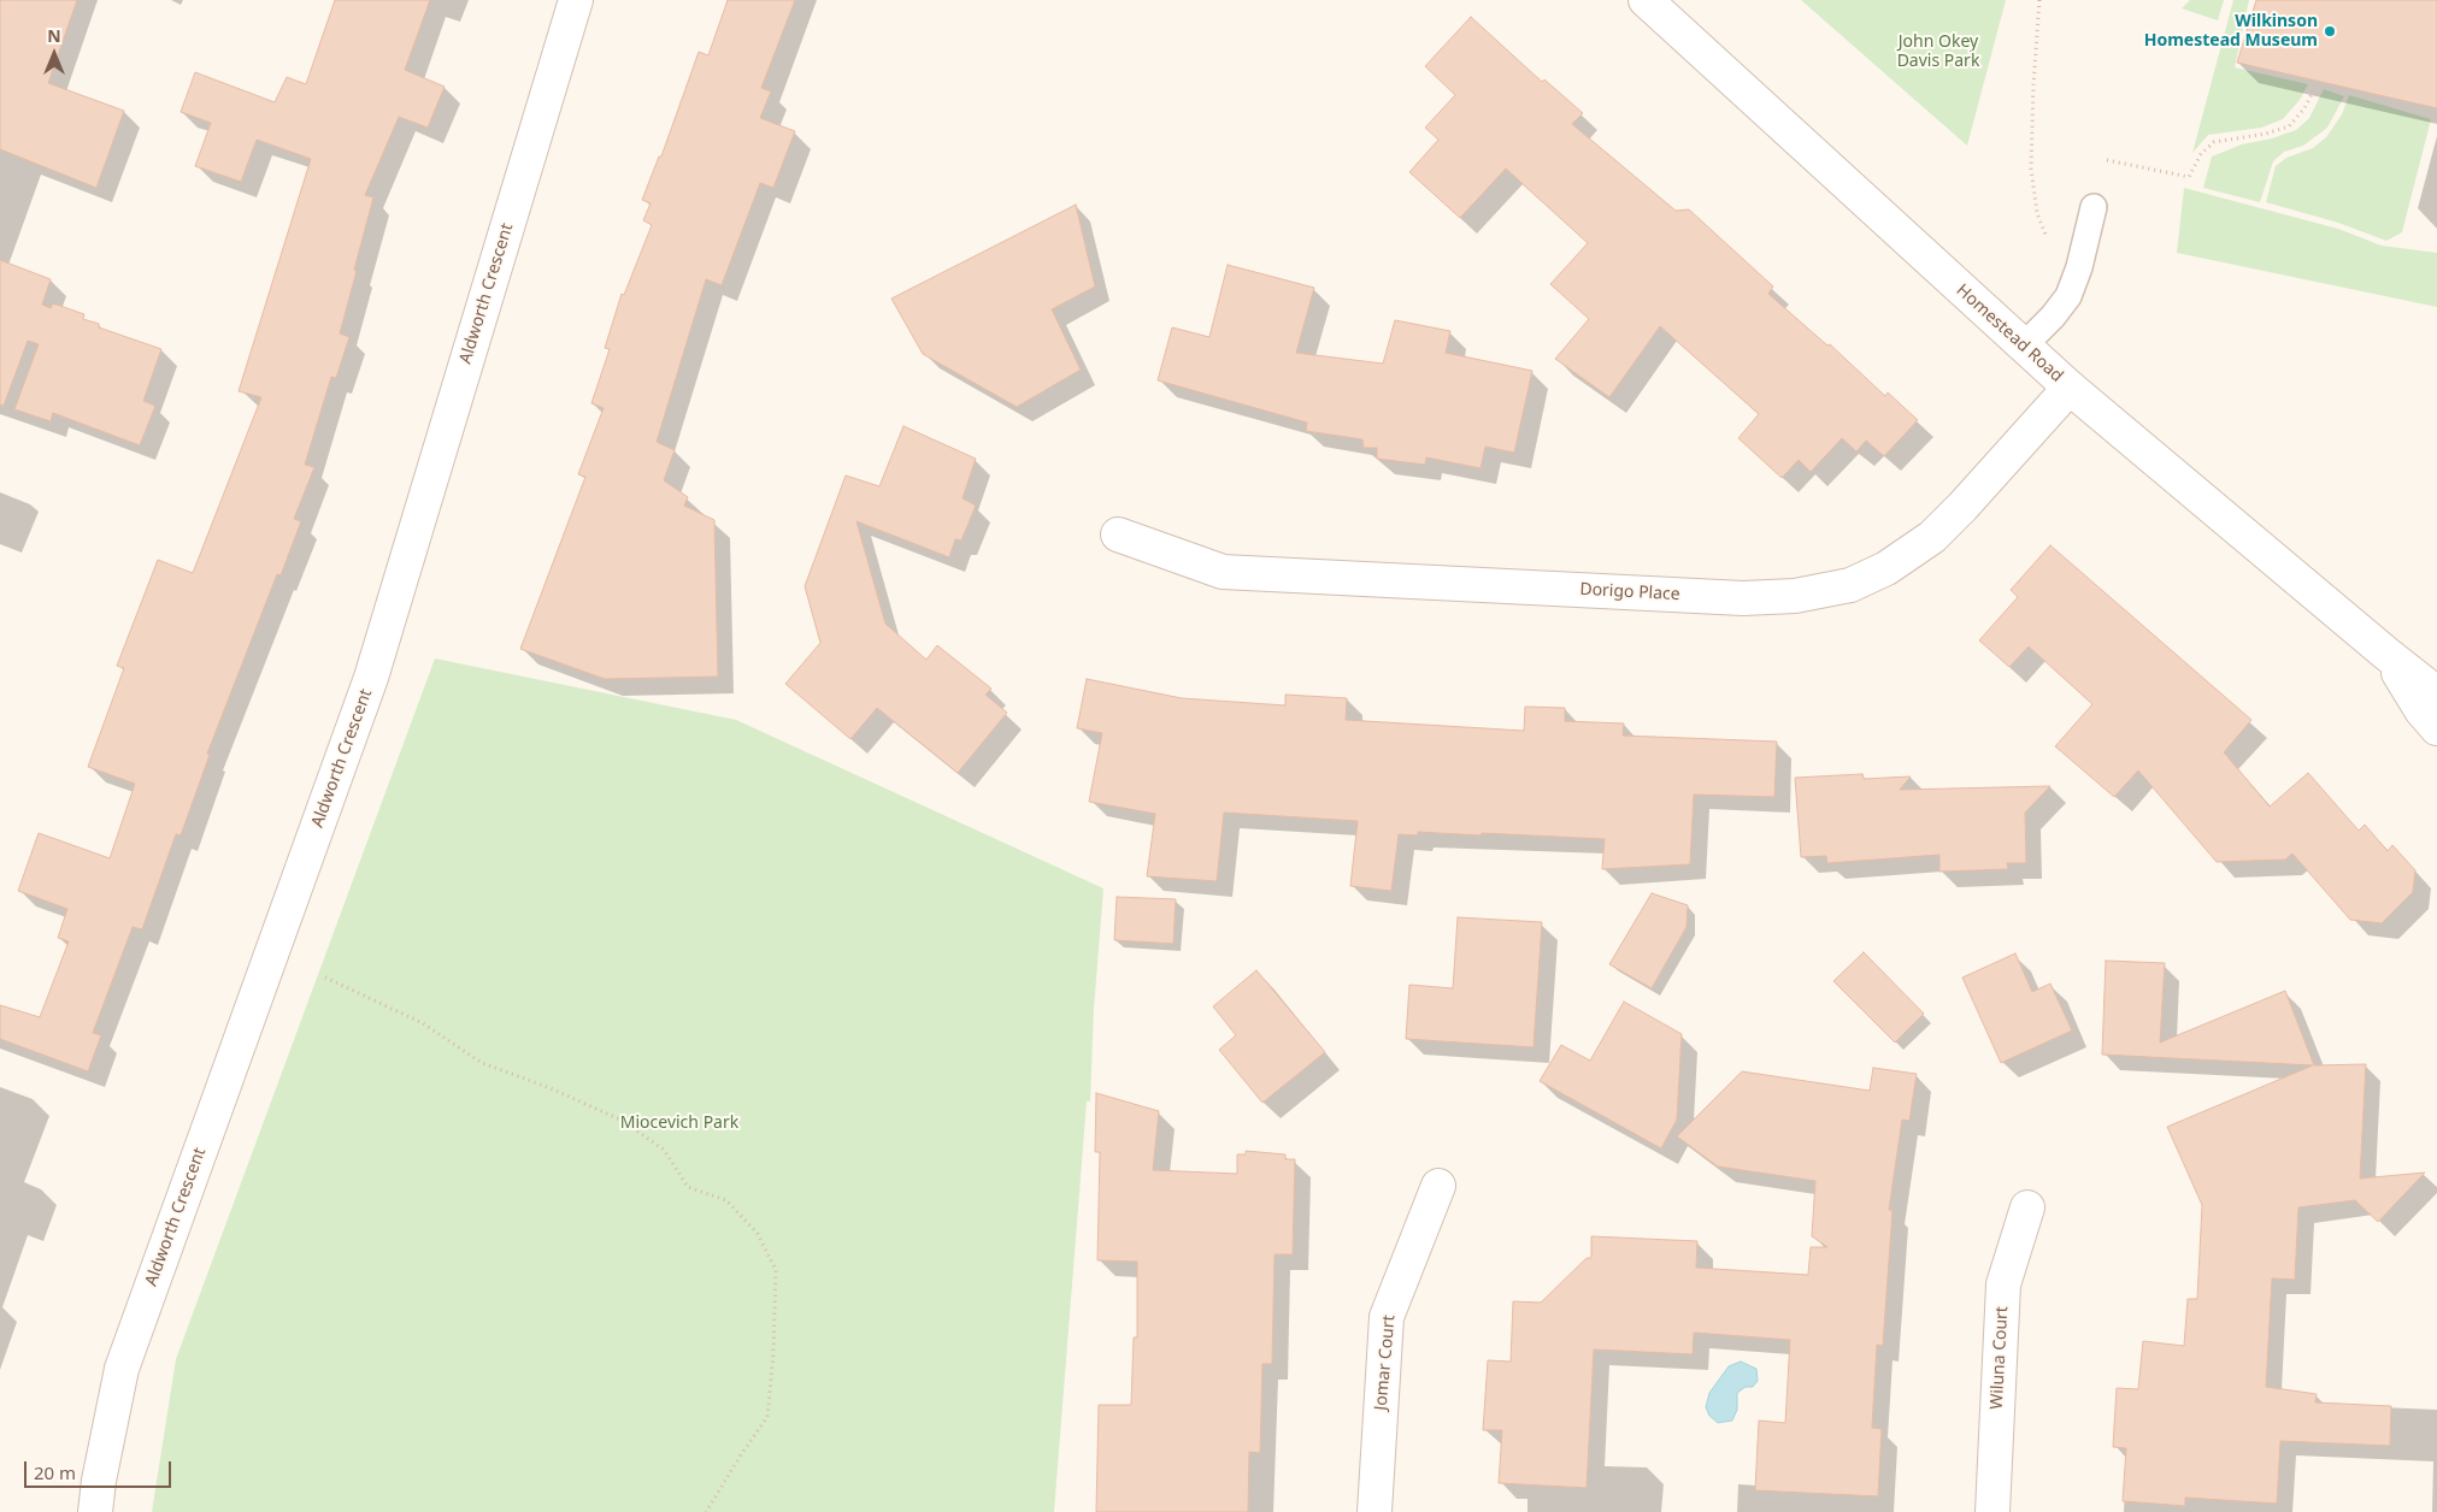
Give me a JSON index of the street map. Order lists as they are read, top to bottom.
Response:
{
  "streets": {
    "street": [
      "Aldworth Crescent",
      "Homestead Road",
      "Dorigo Place",
      "Wiluna Court",
      "Jomar Court"
    ]
  },
  "crossings": [
    ["Homestead Road", "Dorigo Place"]
  ],
  "parks": ["John Okey Davis Park", "Miocevich Park"],
  "places": ["Wilkinson Homestead Museum"],
  "scale_bar": "20 m",
  "north": "top"
}
